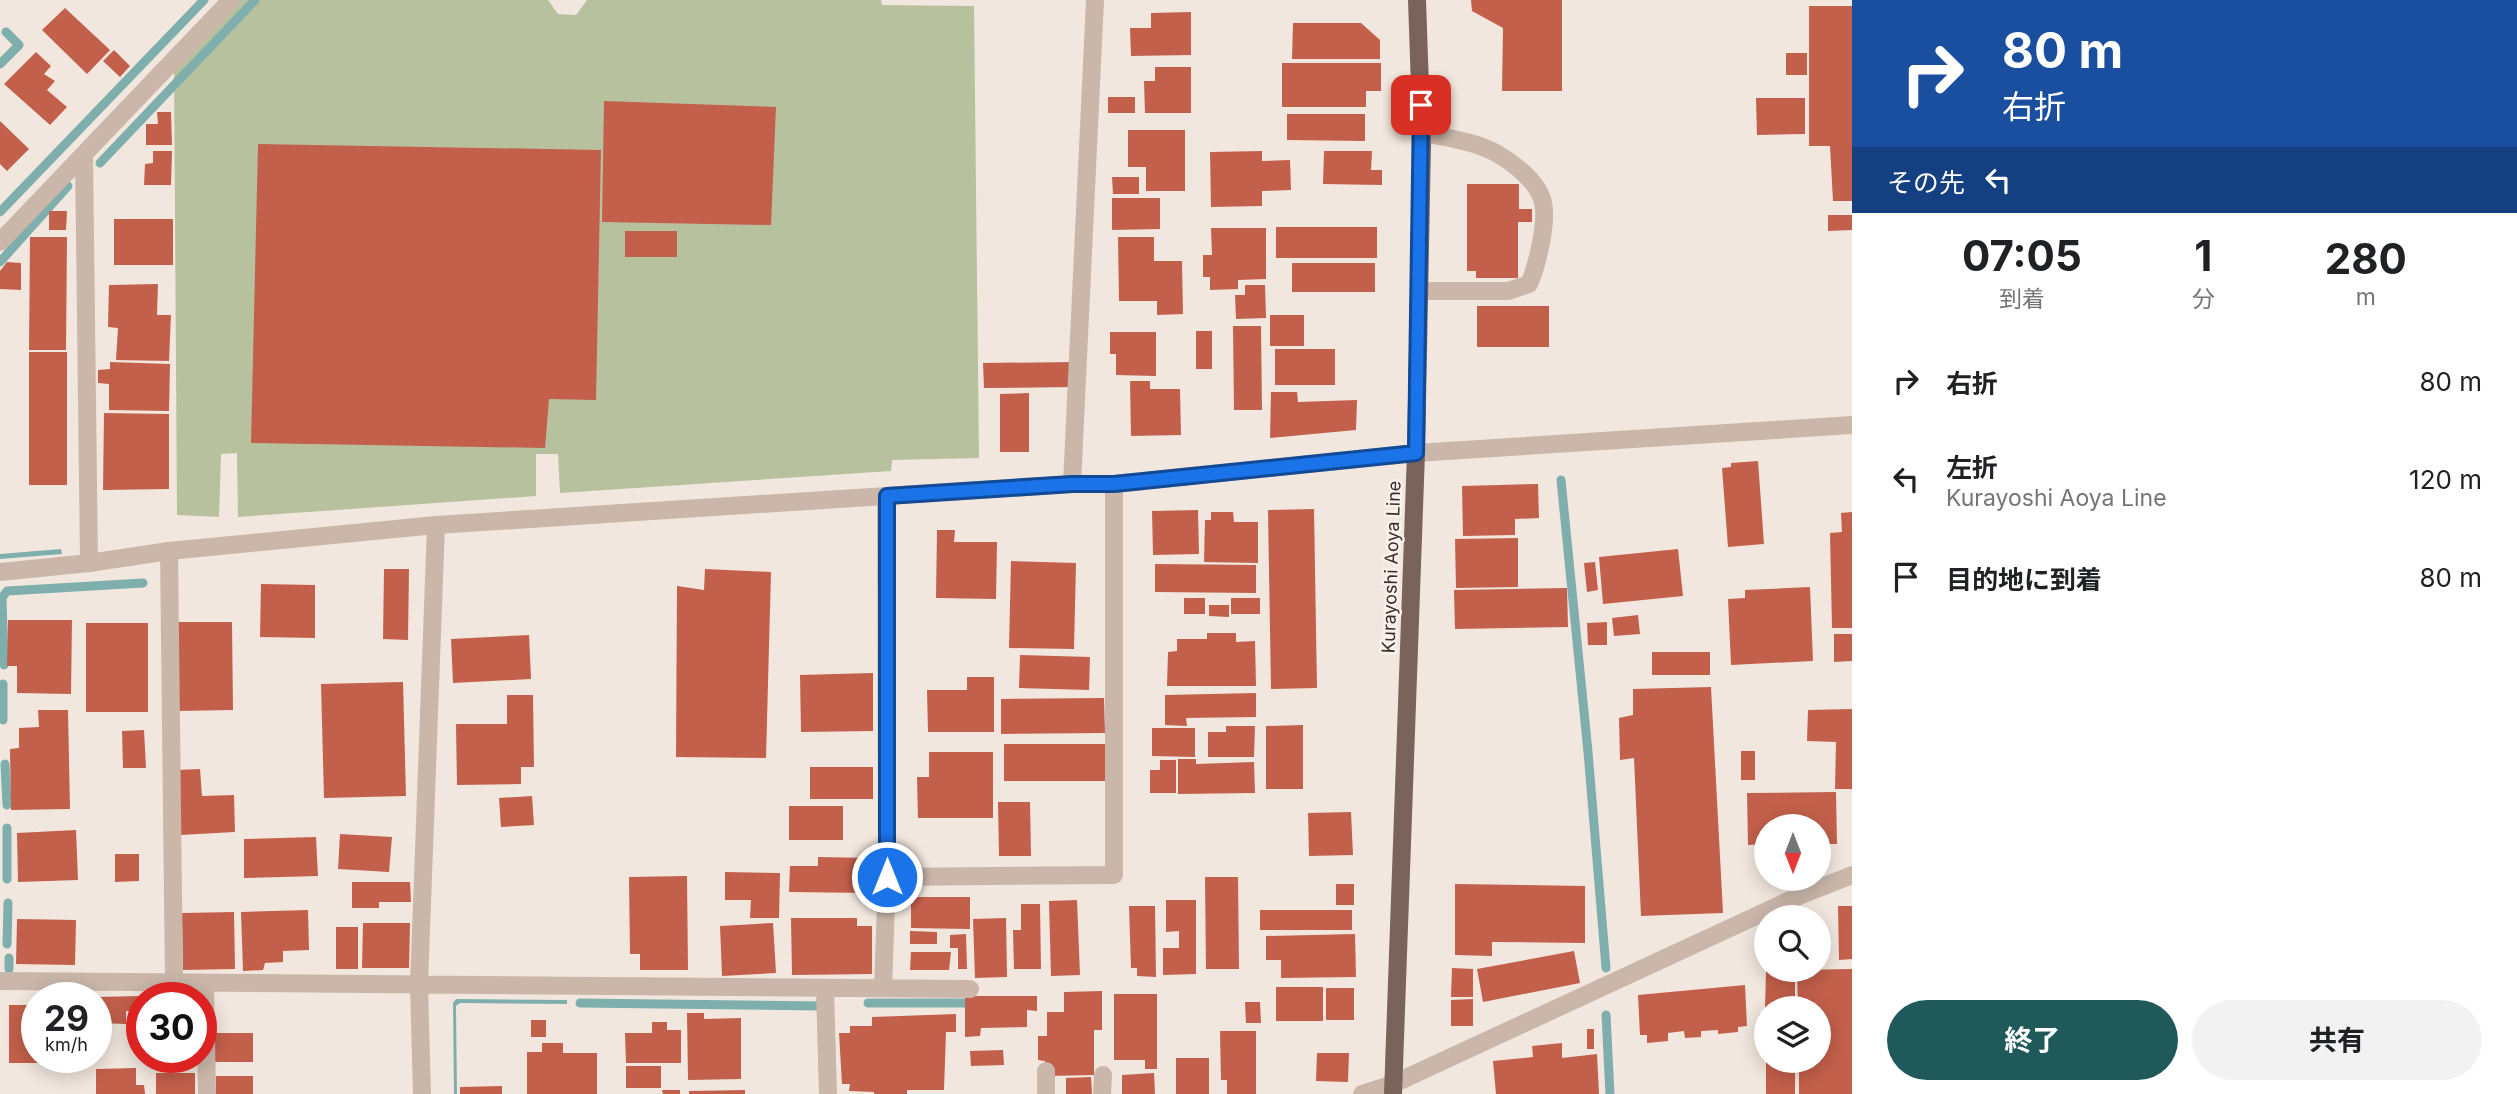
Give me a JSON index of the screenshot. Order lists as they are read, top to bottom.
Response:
{
  "streets": {
    "main road": ["Kurayoshi Aoya Line"]
  },
  "north": "bottom",
  "page": {
    "turn": ["80 m", "右折"],
    "then": "その先",
    "eta": [
      "07:05",
      "到着",
      "1",
      "分",
      "280",
      "m"
    ],
    "list": [
      {
        "name": "右折",
        "value": "80 m"
      },
      {
        "name": "左折",
        "note": "Kurayoshi Aoya Line",
        "value": "120 m"
      },
      {
        "name": "目的地に到着",
        "value": "80 m"
      }
    ],
    "speed": "29 km/h",
    "limit": "30",
    "buttons": ["終了", "共有"]
  }
}
